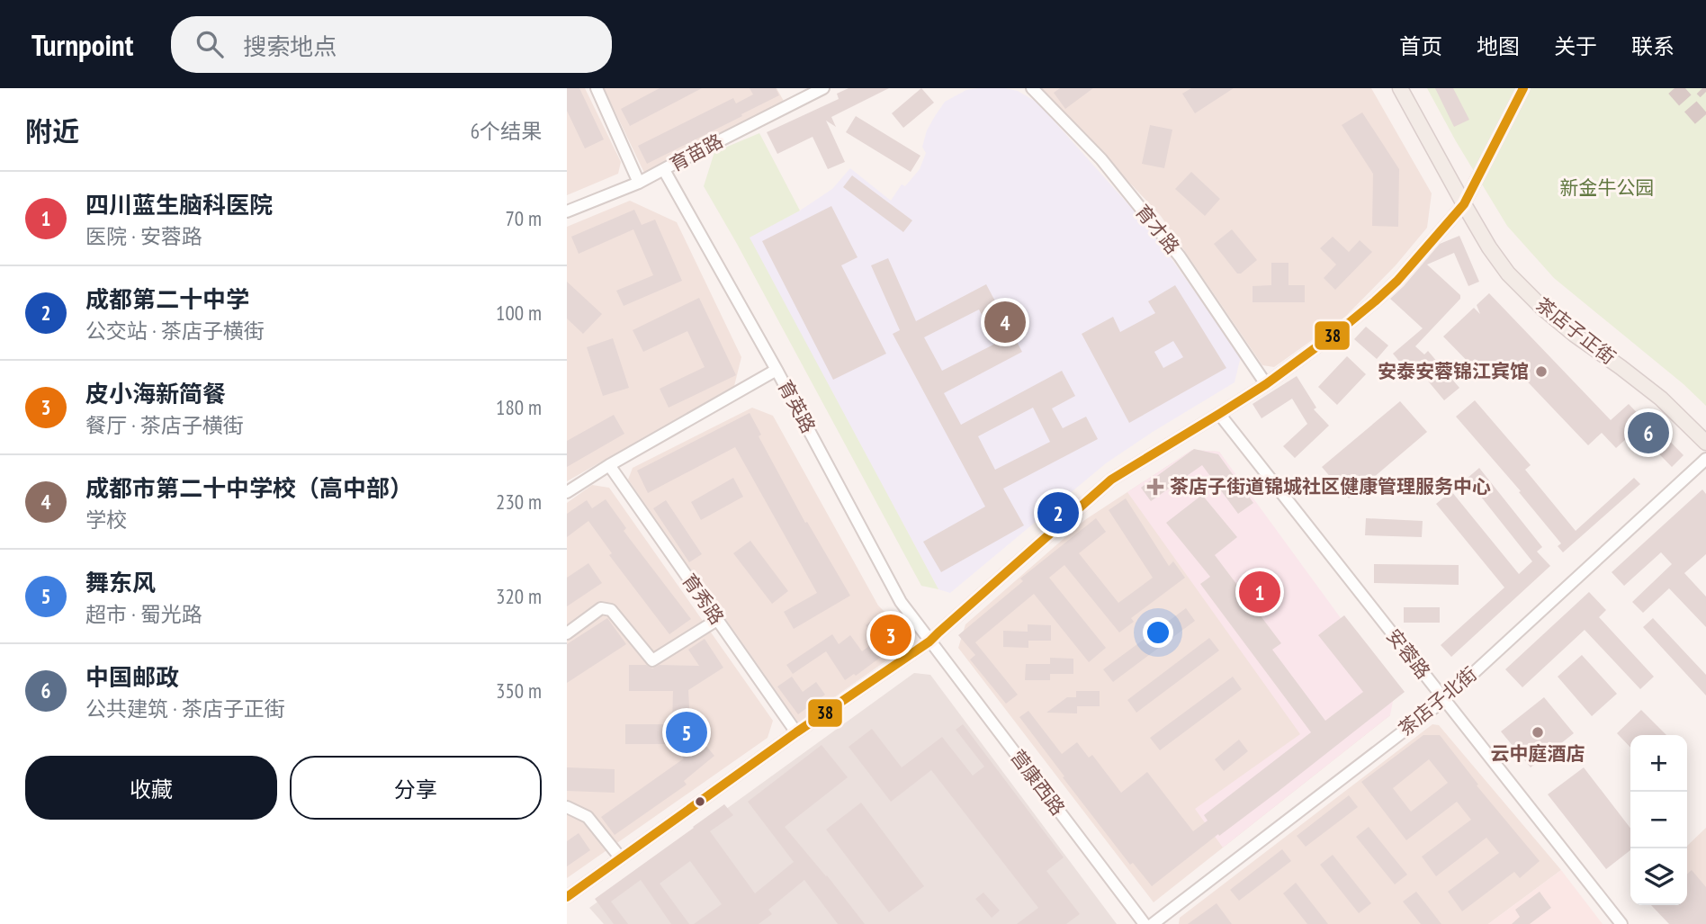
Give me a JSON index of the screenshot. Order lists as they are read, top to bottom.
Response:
{
  "streets": {
    "main road": ["茶店子正街"],
    "street": [
      "育苗路",
      "育才路",
      "育英路",
      "育秀路",
      "安蓉路",
      "茶店子北街",
      "营康西路"
    ]
  },
  "crossings": [
    ["育苗路", "育英路"],
    ["育英路", "营康西路"],
    ["安蓉路", "茶店子北街"]
  ],
  "parks": ["新金牛公园"],
  "places": {
    "other": ["安泰安蓉锦江宾馆", "云中庭酒店"],
    "health": ["茶店子街道锦城社区健康管理服务中心"]
  },
  "lines": ["transit line 38"],
  "page": {
    "header": "Turnpoint",
    "search": "搜索地点",
    "nav": [
      "首页",
      "地图",
      "关于",
      "联系"
    ],
    "heading": ["附近", "6个结果"],
    "list": [
      {
        "mark": "1",
        "name": "四川蓝生脑科医院",
        "note": "医院 · 安蓉路",
        "value": "70 m"
      },
      {
        "mark": "2",
        "name": "成都第二十中学",
        "note": "公交站 · 茶店子横街",
        "value": "100 m"
      },
      {
        "mark": "3",
        "name": "皮小海新简餐",
        "note": "餐厅 · 茶店子横街",
        "value": "180 m"
      },
      {
        "mark": "4",
        "name": "成都市第二十中学校（高中部）",
        "note": "学校",
        "value": "230 m"
      },
      {
        "mark": "5",
        "name": "舞东风",
        "note": "超市 · 蜀光路",
        "value": "320 m"
      },
      {
        "mark": "6",
        "name": "中国邮政",
        "note": "公共建筑 · 茶店子正街",
        "value": "350 m"
      }
    ],
    "pins": [
      "4",
      "6",
      "2",
      "1",
      "3",
      "5"
    ],
    "map_buttons": ["+", "−"],
    "buttons": ["收藏", "分享"]
  }
}
